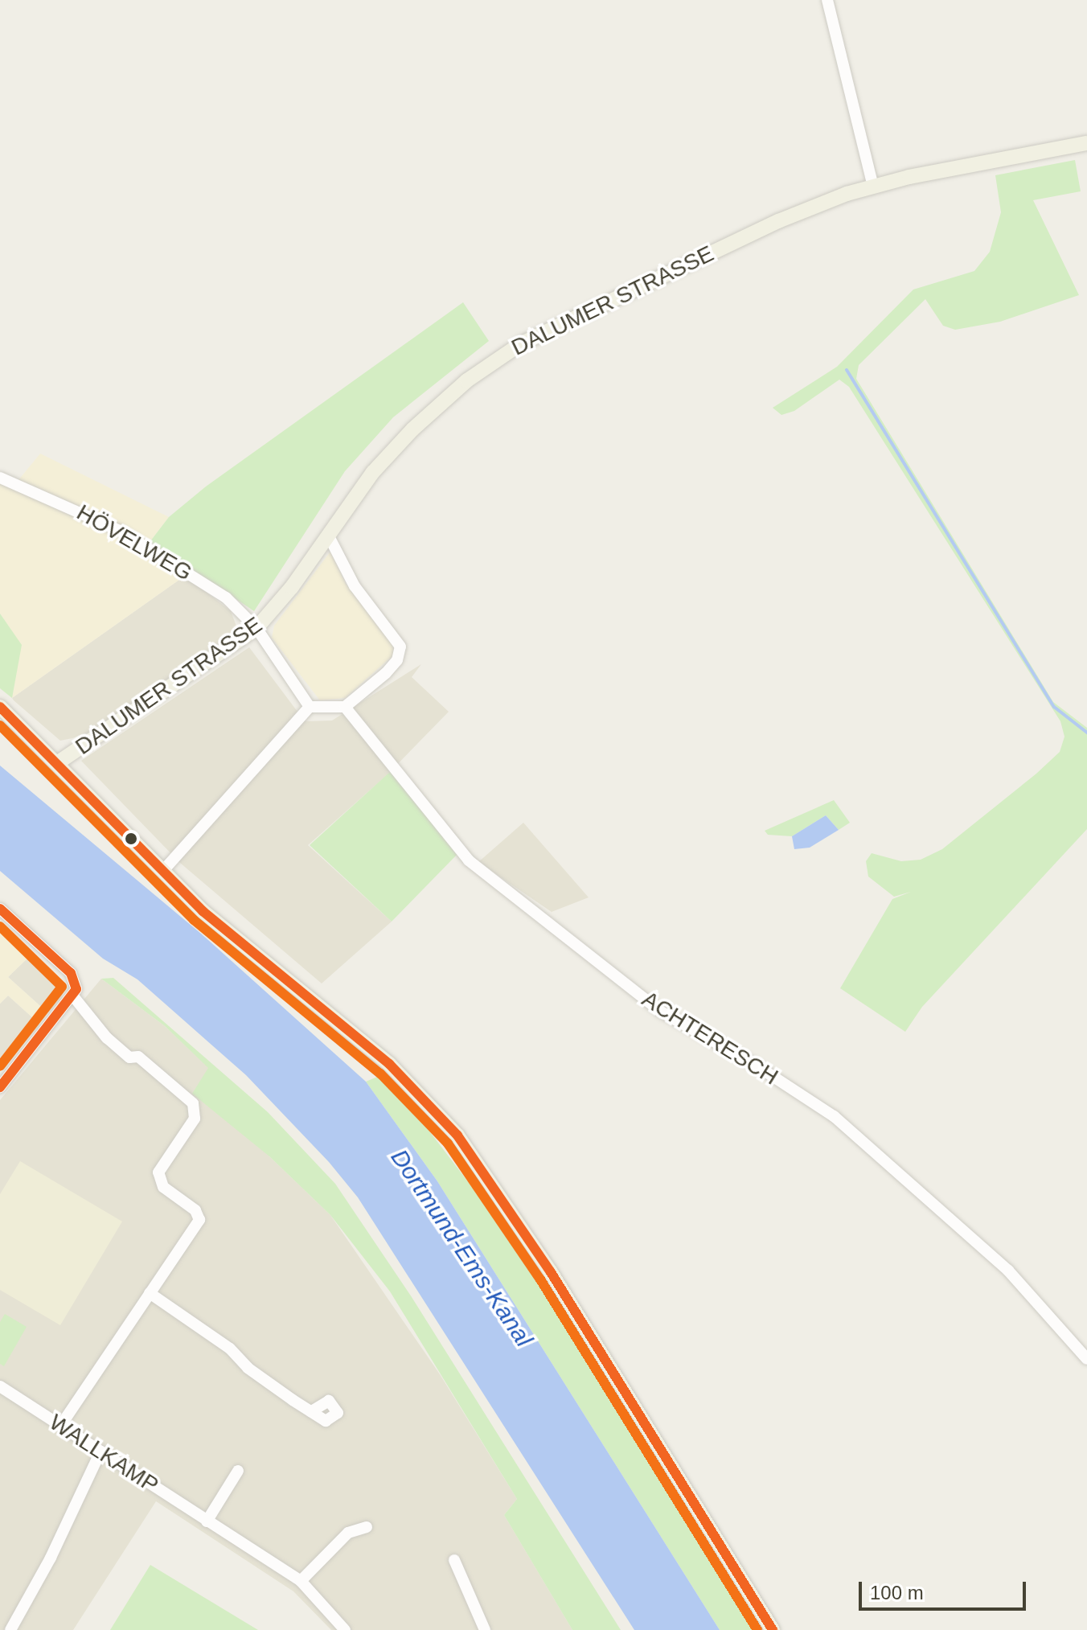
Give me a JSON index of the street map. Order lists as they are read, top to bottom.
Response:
{
  "streets": {
    "main road": ["DALUMER STRASSE"],
    "street": ["HÖVELWEG", "ACHTERESCH", "WALLKAMP"]
  },
  "crossings": [
    ["DALUMER STRASSE", "HÖVELWEG"]
  ],
  "water": ["Dortmund-Ems-Kanal"],
  "scale_bar": "100 m"
}
